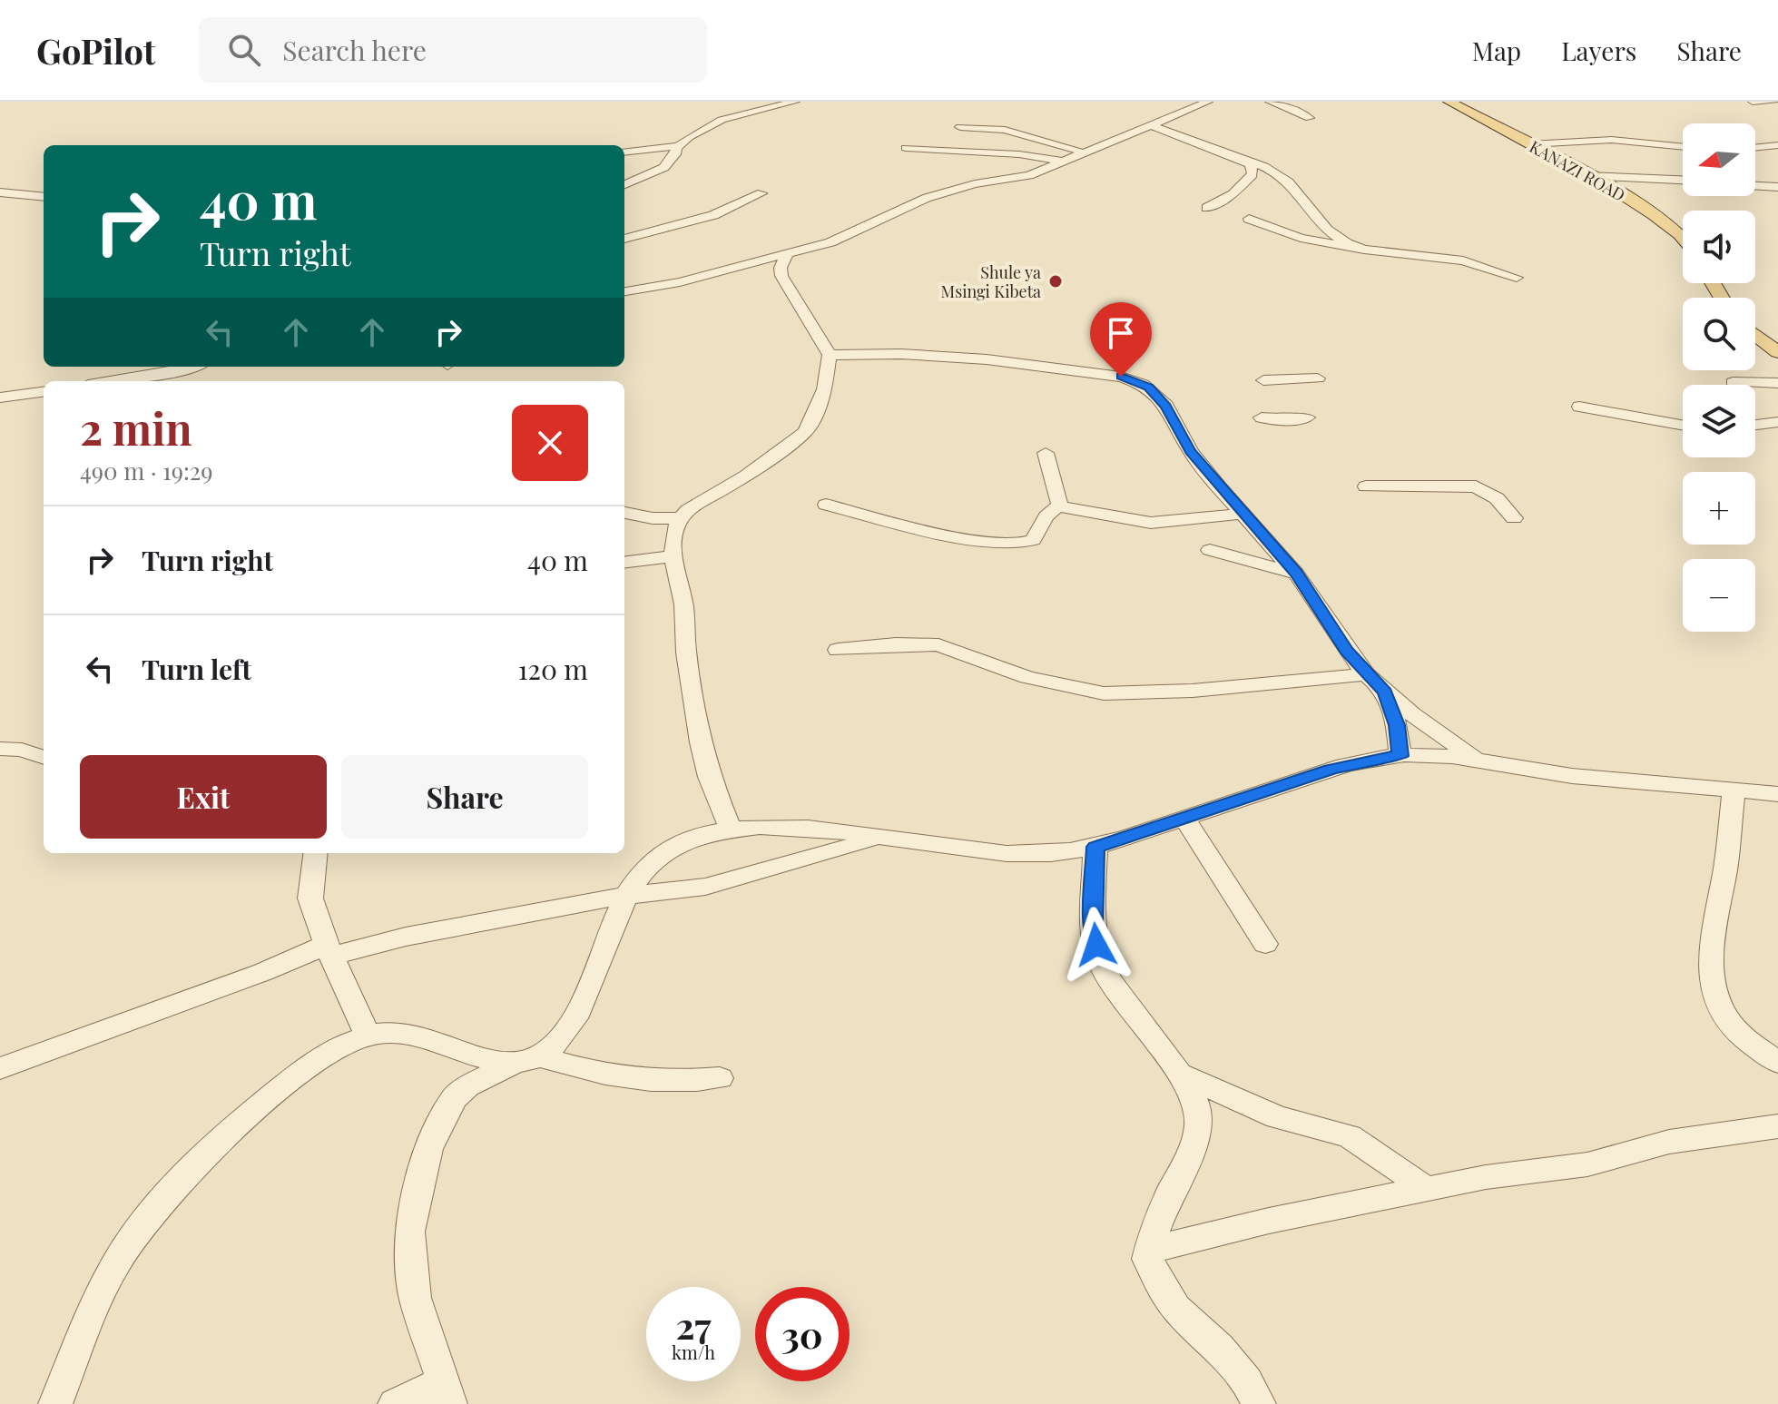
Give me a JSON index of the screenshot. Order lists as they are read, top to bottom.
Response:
{
  "streets": {
    "main road": ["KANAZI ROAD"]
  },
  "places": ["Shule ya Msingi Kibeta"],
  "north": "left",
  "page": {
    "header": "GoPilot",
    "search": "Search here",
    "nav": ["Map", "Layers", "Share"],
    "map_buttons": ["+", "−"],
    "turn": ["40 m", "Turn right"],
    "heading": ["2 min", "490 m · 19:29"],
    "list": [
      {
        "name": "Turn right",
        "value": "40 m"
      },
      {
        "name": "Turn left",
        "value": "120 m"
      }
    ],
    "buttons": ["Exit", "Share"],
    "speed": "27 km/h",
    "limit": "30"
  }
}
